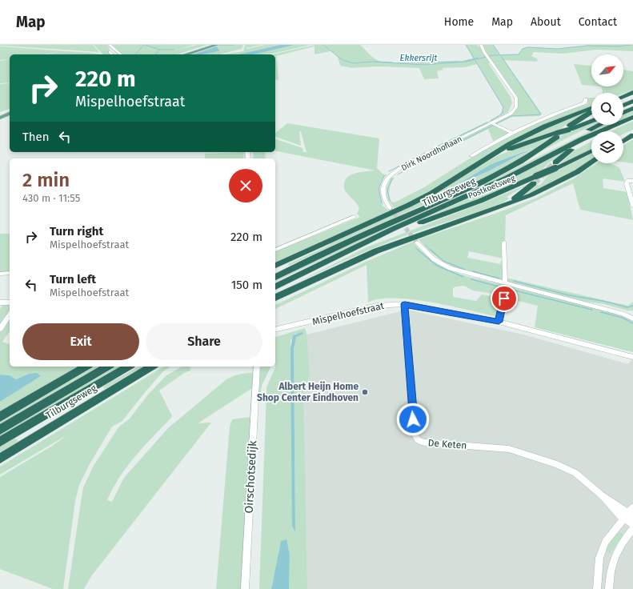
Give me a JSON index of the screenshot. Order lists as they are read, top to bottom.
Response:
{
  "streets": {
    "highway": ["Postkoetsweg", "Tilburgseweg"],
    "street": [
      "Dirk Noordhoflaan",
      "Mispelhoefstraat",
      "De Keten",
      "Oirschotsedijk"
    ]
  },
  "crossings": [
    ["Postkoetsweg", "Tilburgseweg"],
    ["Mispelhoefstraat", "De Keten"]
  ],
  "water": ["Ekkersrijt"],
  "places": ["Albert Heijn Home Shop Center Eindhoven"],
  "north": "top right",
  "page": {
    "header": "Map",
    "nav": [
      "Home",
      "Map",
      "About",
      "Contact"
    ],
    "turn": ["220 m", "Mispelhoefstraat"],
    "then": "Then",
    "heading": ["2 min", "430 m · 11:55"],
    "list": [
      {
        "name": "Turn right",
        "note": "Mispelhoefstraat",
        "value": "220 m"
      },
      {
        "name": "Turn left",
        "note": "Mispelhoefstraat",
        "value": "150 m"
      }
    ],
    "buttons": ["Exit", "Share"]
  }
}
